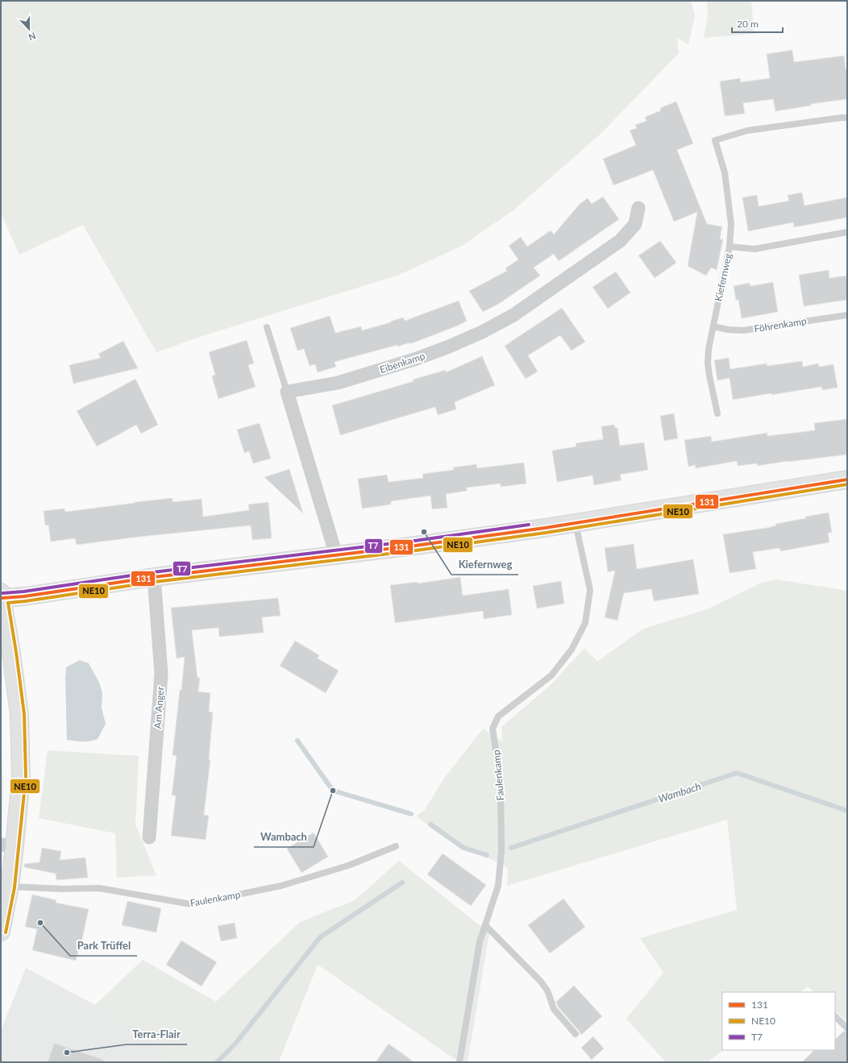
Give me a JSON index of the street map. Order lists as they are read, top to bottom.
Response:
{
  "streets": {
    "street": ["Eibenkamp", "Am Anger"],
    "lane": ["Kiefernweg", "Föhrenkamp", "Faulenkamp"]
  },
  "crossings": [
    ["Kiefernweg", "Föhrenkamp"]
  ],
  "water": ["Wambach"],
  "places": [
    "Kiefernweg",
    "Wambach",
    "Park Trüffel",
    "Terra-Flair"
  ],
  "lines": ["transit line 131", "transit line NE10", "transit line T7"],
  "legend": ["131", "NE10", "T7"],
  "scale_bar": "20 m",
  "north": "bottom"
}
